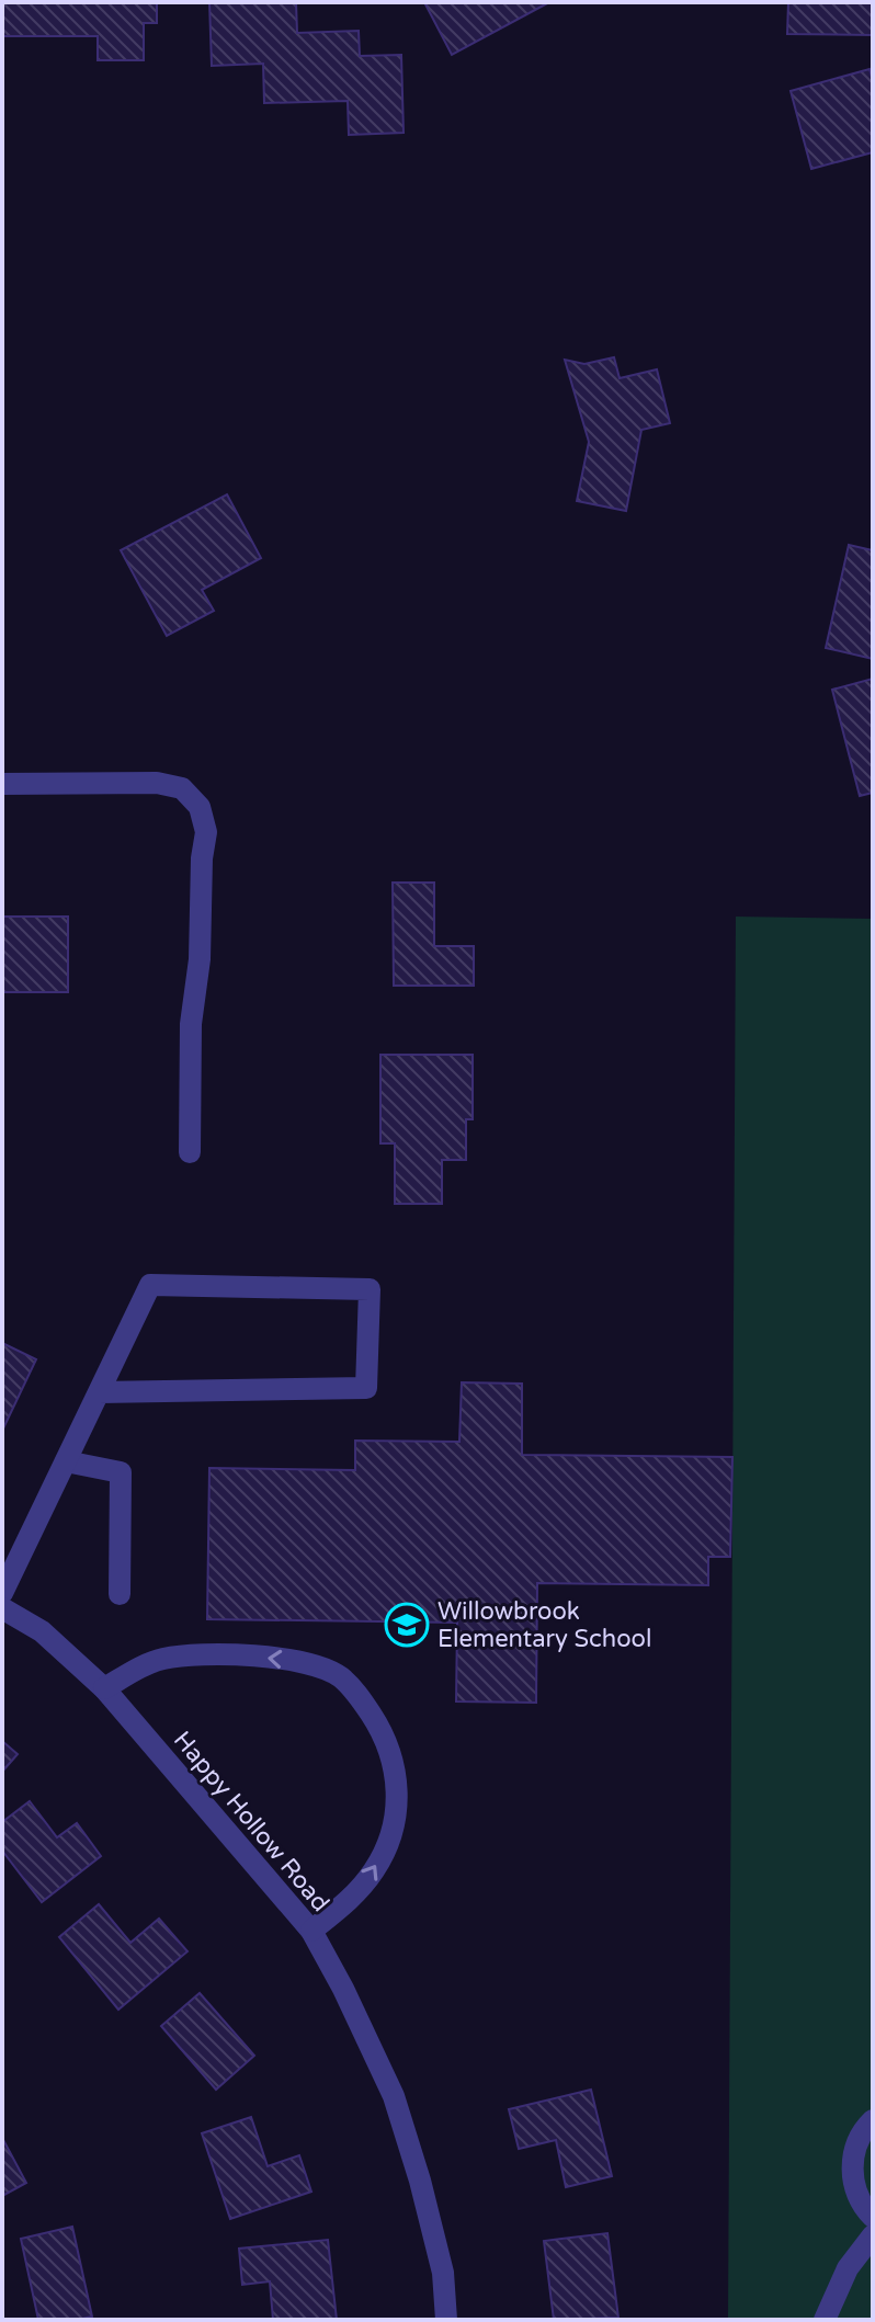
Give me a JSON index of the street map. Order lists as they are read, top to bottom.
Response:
{
  "streets": {
    "street": ["Happy Hollow Road"]
  },
  "places": {
    "school or university": ["Willowbrook Elementary School"]
  }
}
